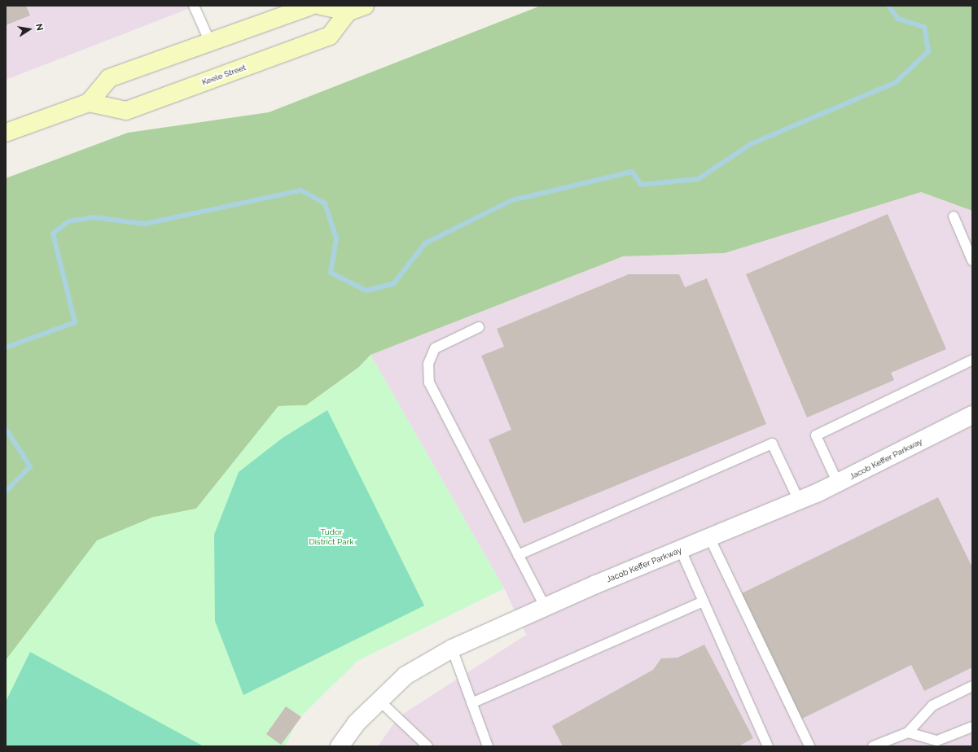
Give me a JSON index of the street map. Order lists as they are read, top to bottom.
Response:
{
  "streets": {
    "main road": ["Keele Street"],
    "street": ["Jacob Keffer Parkway"]
  },
  "parks": ["Tudor District Park"],
  "north": "right"
}
